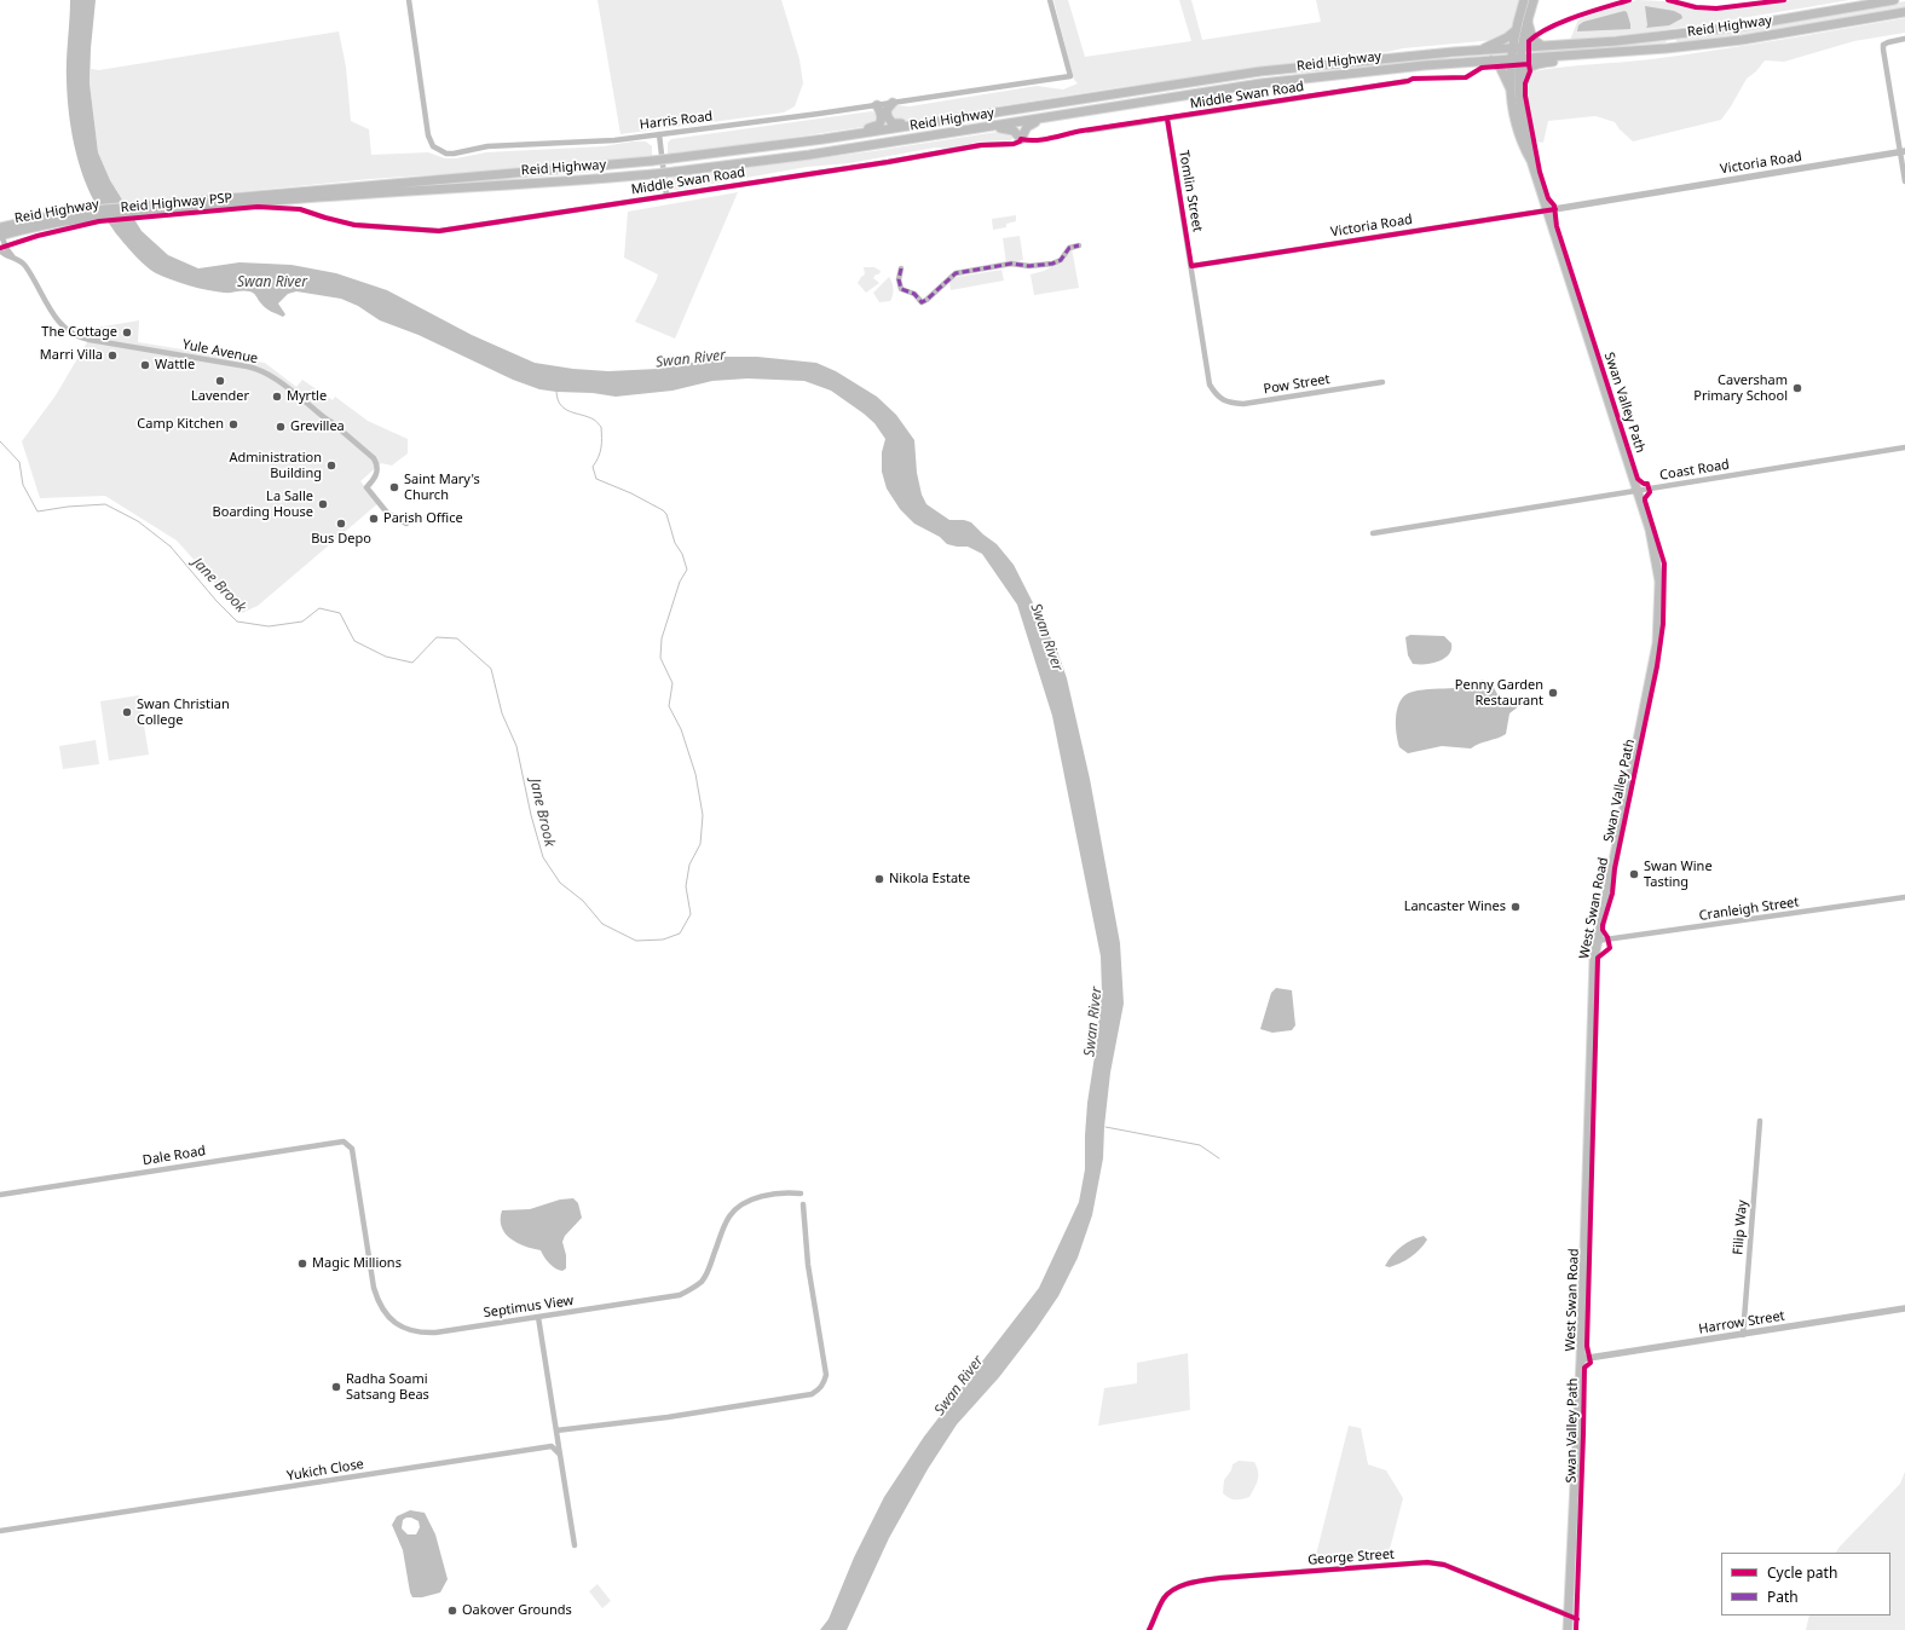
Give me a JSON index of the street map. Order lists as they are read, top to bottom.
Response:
{
  "streets": {
    "main road": ["Reid Highway", "West Swan Road"],
    "street": [
      "Middle Swan Road",
      "Harris Road",
      "Victoria Road",
      "Tomlin Street",
      "Yule Avenue",
      "Pow Street",
      "Coast Road",
      "Cranleigh Street",
      "Dale Road",
      "Filip Way",
      "Septimus View",
      "Harrow Street",
      "Yukich Close",
      "George Street"
    ],
    "cycle path": ["Reid Highway PSP", "Swan Valley Path"]
  },
  "crossings": [
    ["Reid Highway", "Yule Avenue"],
    ["Reid Highway", "West Swan Road"],
    ["Middle Swan Road", "Tomlin Street"],
    ["Victoria Road", "Tomlin Street"],
    ["Victoria Road", "West Swan Road"],
    ["Tomlin Street", "Pow Street"],
    ["Coast Road", "West Swan Road"],
    ["West Swan Road", "Cranleigh Street"],
    ["West Swan Road", "Harrow Street"],
    ["West Swan Road", "George Street"],
    ["Dale Road", "Septimus View"],
    ["Filip Way", "Harrow Street"]
  ],
  "water": ["Swan River", "Jane Brook"],
  "places": [
    "The Cottage",
    "Marri Villa",
    "Wattle",
    "Lavender",
    "Caversham Primary School",
    "Myrtle",
    "Camp Kitchen",
    "Grevillea",
    "Administration Building",
    "Saint Mary's Church",
    "La Salle Boarding House",
    "Parish Office",
    "Bus Depo",
    "Penny Garden Restaurant",
    "Swan Christian College",
    "Swan Wine Tasting",
    "Nikola Estate",
    "Lancaster Wines",
    "Magic Millions",
    "Radha Soami Satsang Beas",
    "Oakover Grounds"
  ],
  "legend": ["Cycle path", "Path"]
}
